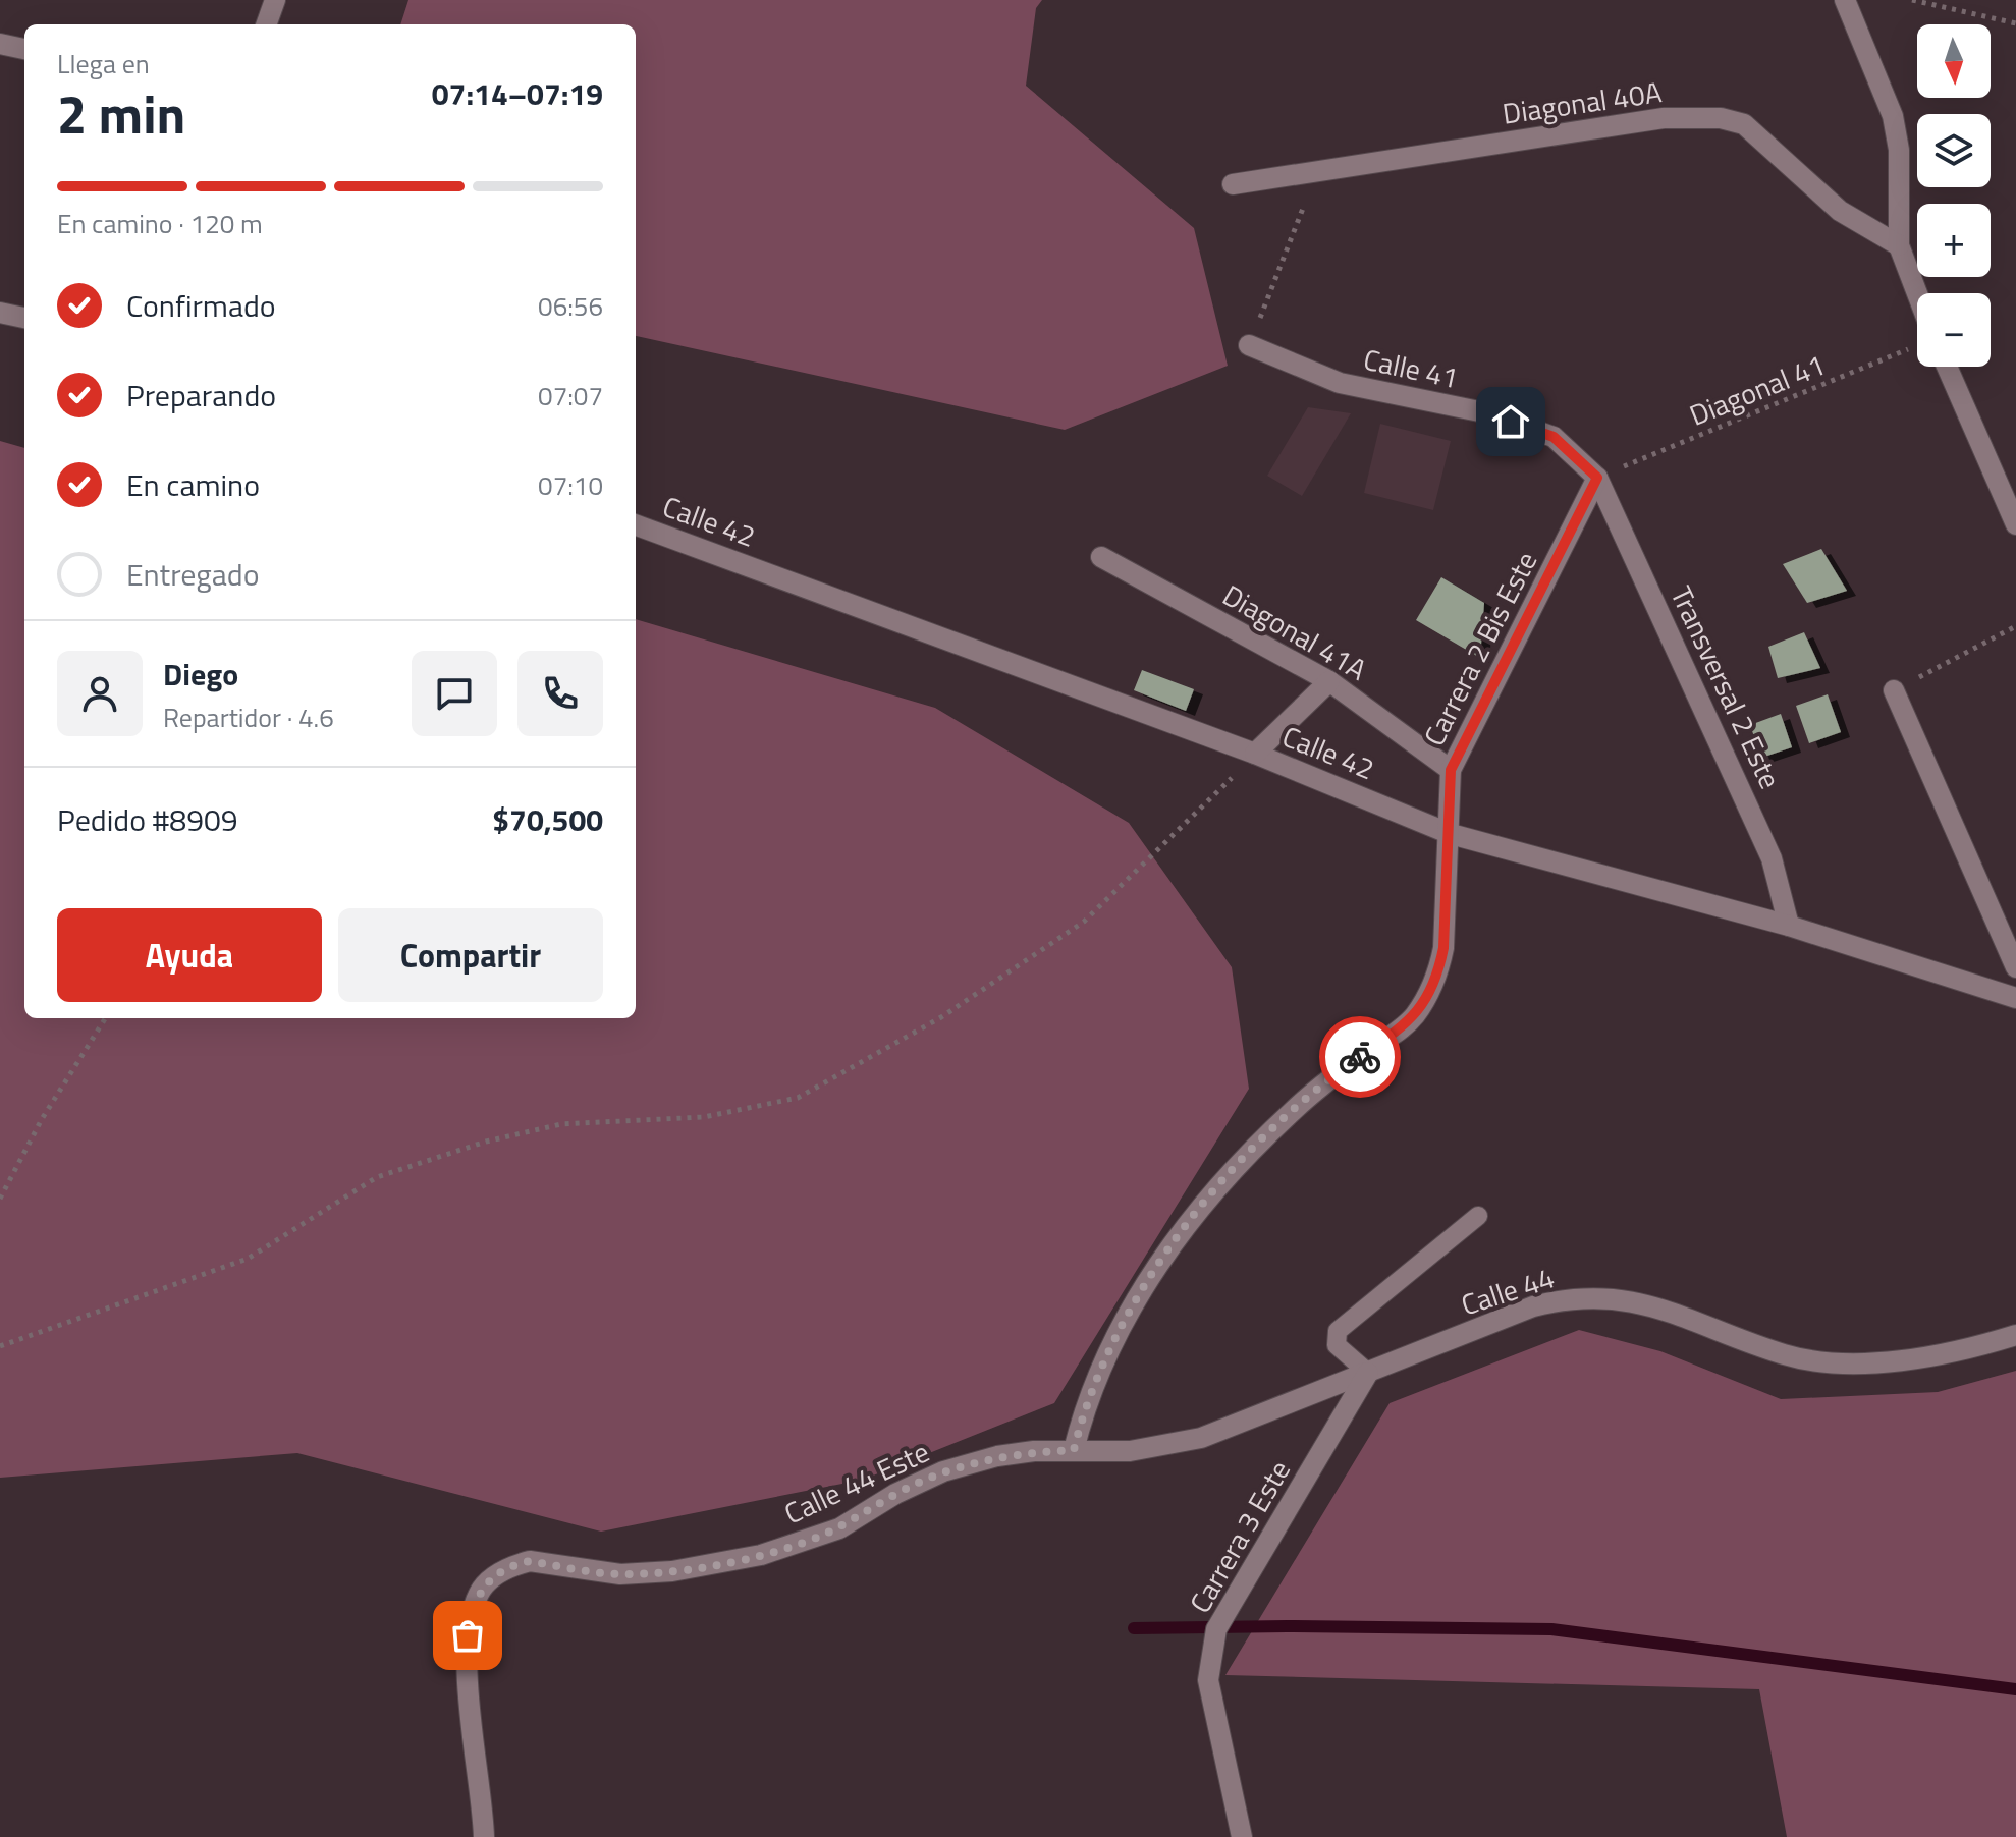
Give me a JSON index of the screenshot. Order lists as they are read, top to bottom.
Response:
{
  "streets": {
    "street": [
      "Diagonal 40A",
      "Calle 41",
      "Calle 42",
      "Diagonal 41A",
      "Carrera 2 Bis Este",
      "Transversal 2 Este",
      "Calle 44",
      "Calle 44 Este",
      "Carrera 3 Este"
    ],
    "path": ["Diagonal 41"]
  },
  "crossings": [
    ["Calle 41", "Diagonal 41"],
    ["Calle 41", "Carrera 2 Bis Este"],
    ["Calle 41", "Transversal 2 Este"],
    ["Diagonal 41", "Carrera 2 Bis Este"],
    ["Diagonal 41", "Transversal 2 Este"],
    ["Calle 42", "Carrera 2 Bis Este"],
    ["Calle 42", "Transversal 2 Este"],
    ["Diagonal 41A", "Carrera 2 Bis Este"],
    ["Carrera 2 Bis Este", "Transversal 2 Este"],
    ["Carrera 2 Bis Este", "Calle 44"],
    ["Carrera 2 Bis Este", "Calle 44 Este"],
    ["Calle 44", "Calle 44 Este"],
    ["Calle 44", "Carrera 3 Este"]
  ],
  "north": "bottom",
  "page": {
    "map_buttons": ["+", "−"],
    "heading": ["2 min", "Llega en", "07:14–07:19"],
    "panel": [
      "Diego",
      "Repartidor · 4.6",
      "Pedido #8909",
      "$70,500"
    ],
    "bar": "En camino · 120 m",
    "list": [
      ["Confirmado", "06:56"],
      ["Preparando", "07:07"],
      ["En camino", "07:10"],
      "Entregado"
    ],
    "buttons": ["Ayuda", "Compartir"]
  }
}
